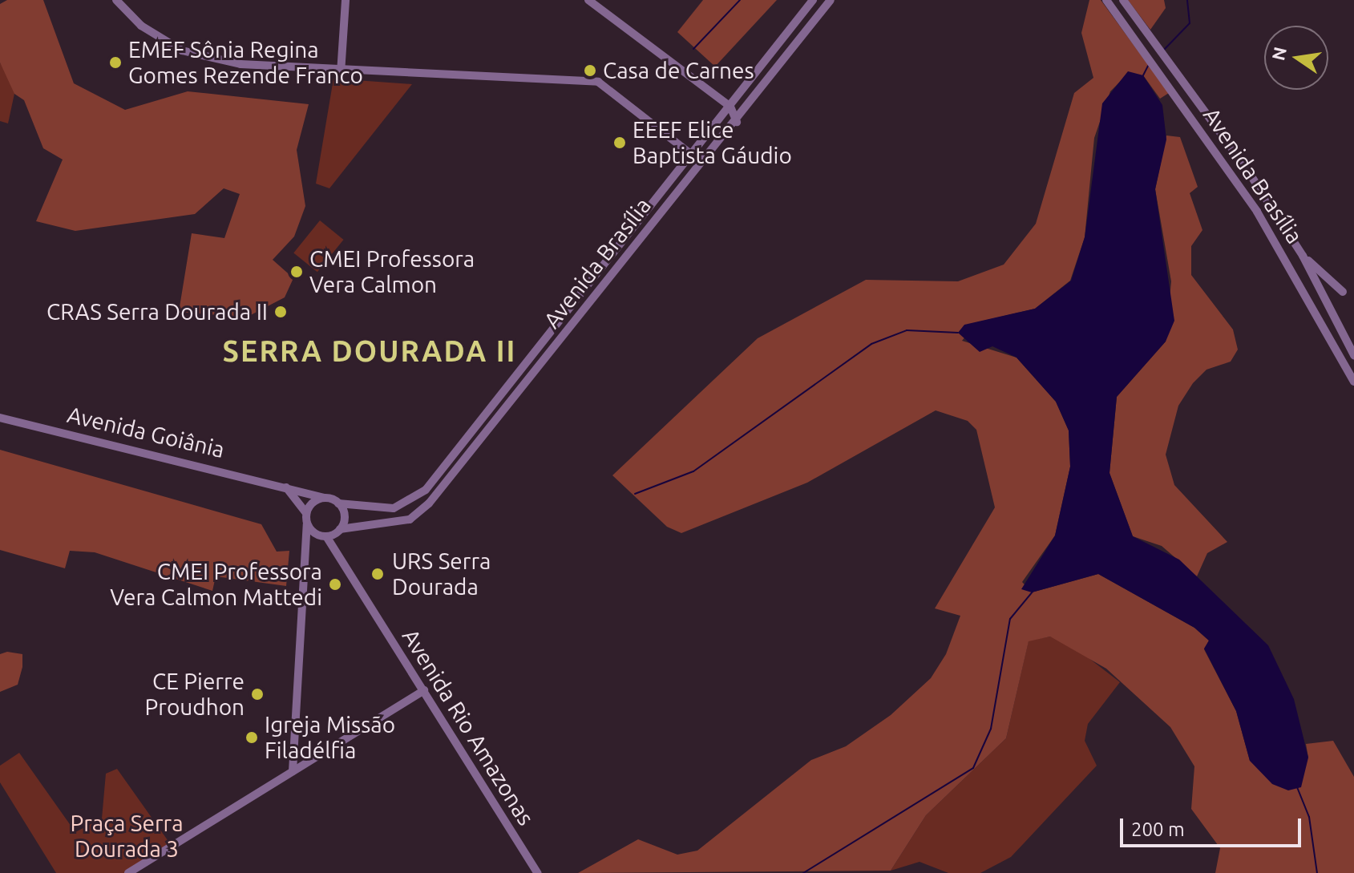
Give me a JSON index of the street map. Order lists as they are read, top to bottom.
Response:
{
  "streets": {
    "street": ["Avenida Brasília", "Avenida Goiânia", "Avenida Rio Amazonas"]
  },
  "crossings": [
    ["Avenida Brasília", "Avenida Goiânia"],
    ["Avenida Brasília", "Avenida Rio Amazonas"],
    ["Avenida Goiânia", "Avenida Rio Amazonas"]
  ],
  "districts": ["SERRA DOURADA II"],
  "parks": ["Praça Serra Dourada 3"],
  "places": [
    "EMEF Sônia Regina Gomes Rezende Franco",
    "Casa de Carnes",
    "EEEF Elice Baptista Gáudio",
    "CMEI Professora Vera Calmon",
    "CRAS Serra Dourada II",
    "URS Serra Dourada",
    "CMEI Professora Vera Calmon Mattedi",
    "CE Pierre Proudhon",
    "Igreja Missão Filadélfia"
  ],
  "scale_bar": "200 m",
  "north": "left"
}
